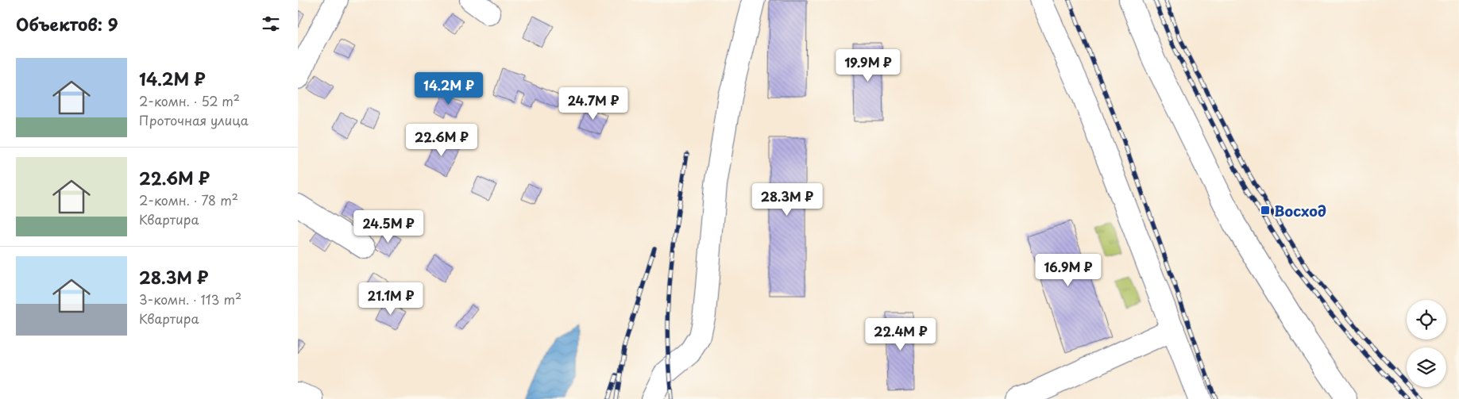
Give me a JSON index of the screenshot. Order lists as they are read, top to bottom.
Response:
{
  "places": {
    "transit": ["Восход"]
  },
  "page": {
    "heading": "Объектов: 9",
    "list": [
      {
        "name": "14.2M ₽",
        "note": "2-комн. · 52 m² · Проточная улица"
      },
      {
        "name": "22.6M ₽",
        "note": "2-комн. · 78 m² · Квартира"
      },
      {
        "name": "28.3M ₽",
        "note": "3-комн. · 113 m² · Квартира"
      }
    ],
    "price": [
      "19.9M ₽",
      "14.2M ₽",
      "24.7M ₽",
      "22.6M ₽",
      "28.3M ₽",
      "24.5M ₽",
      "16.9M ₽",
      "21.1M ₽",
      "22.4M ₽"
    ]
  }
}
